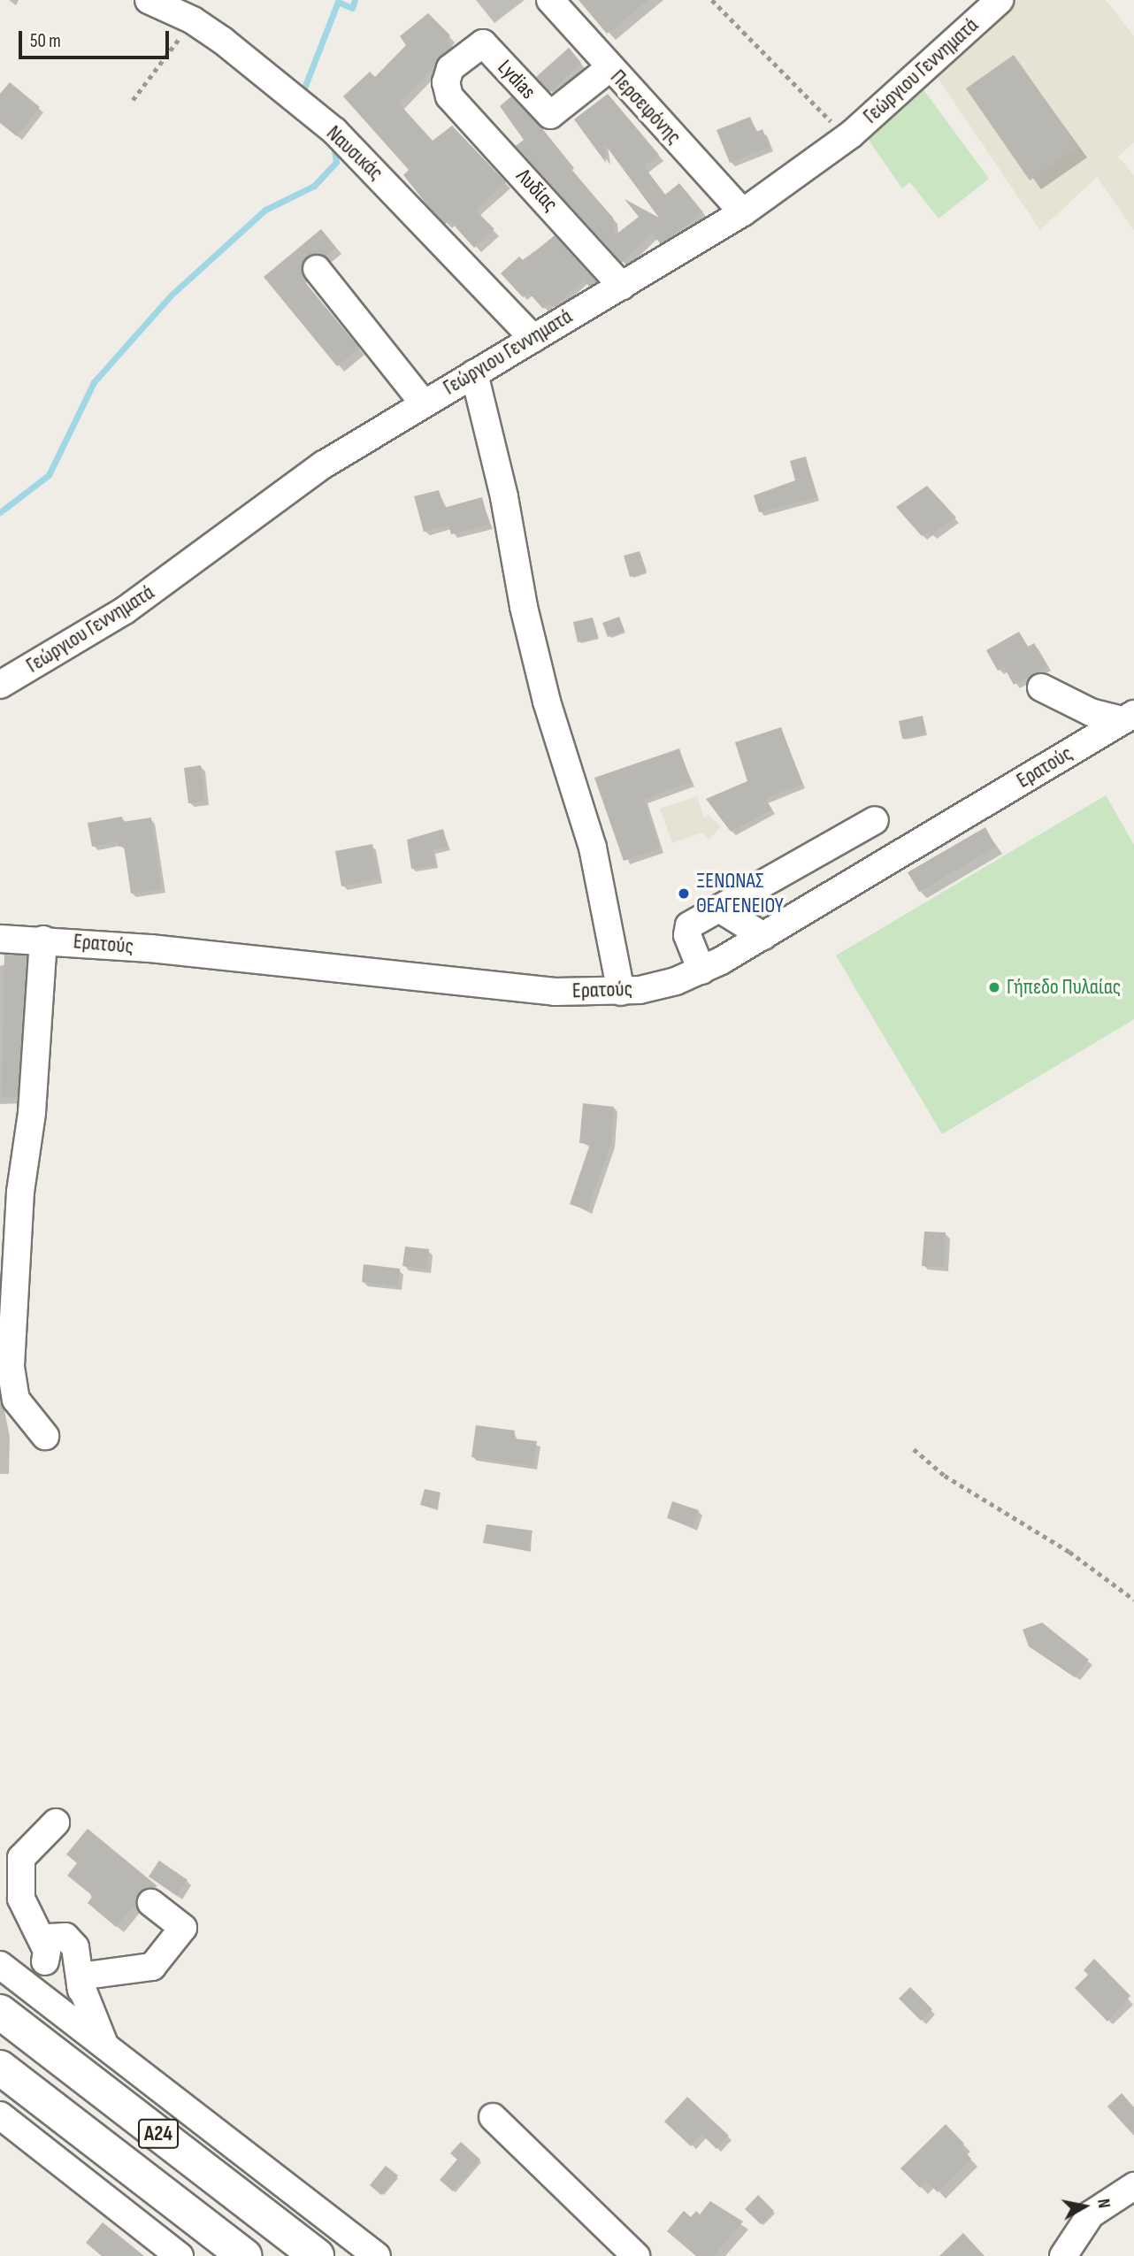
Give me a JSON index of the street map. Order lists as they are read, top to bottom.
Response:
{
  "streets": {
    "highway": ["Α24"],
    "street": [
      "Γεώργιου Γεννηματά",
      "Lydias",
      "Περσεφόνης",
      "Ναυσικάς",
      "Λυδίας",
      "Ερατούς"
    ]
  },
  "crossings": [
    ["Γεώργιου Γεννηματά", "Περσεφόνης"],
    ["Γεώργιου Γεννηματά", "Ναυσικάς"],
    ["Γεώργιου Γεννηματά", "Λυδίας"],
    ["Lydias", "Περσεφόνης"],
    ["Lydias", "Λυδίας"]
  ],
  "places": ["ΞΕΝΩΝΑΣ ΘΕΑΓΕΝΕΙΟΥ", "Γήπεδο Πυλαίας"],
  "scale_bar": "50 m",
  "north": "right"
}
